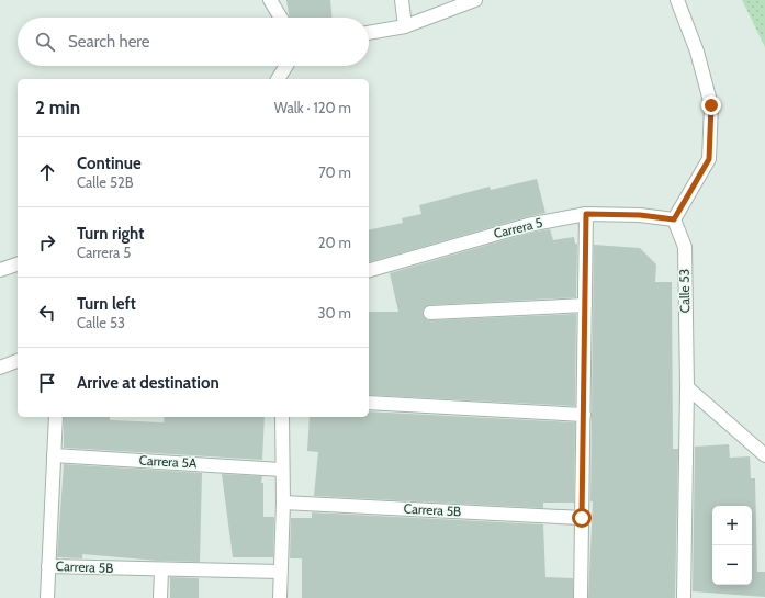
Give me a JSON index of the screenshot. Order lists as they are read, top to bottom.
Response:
{
  "streets": {
    "street": [
      "Carrera 5",
      "Calle 53",
      "Carrera 5A",
      "Carrera 5B"
    ]
  },
  "crossings": [
    ["Carrera 5", "Calle 53"]
  ],
  "page": {
    "search": "Search here",
    "heading": ["2 min", "Walk · 120 m"],
    "list": [
      ["Continue", "Calle 52B", "70 m"],
      ["Turn right", "Carrera 5", "20 m"],
      ["Turn left", "Calle 53", "30 m"],
      "Arrive at destination"
    ],
    "map_buttons": ["+", "−"]
  }
}
